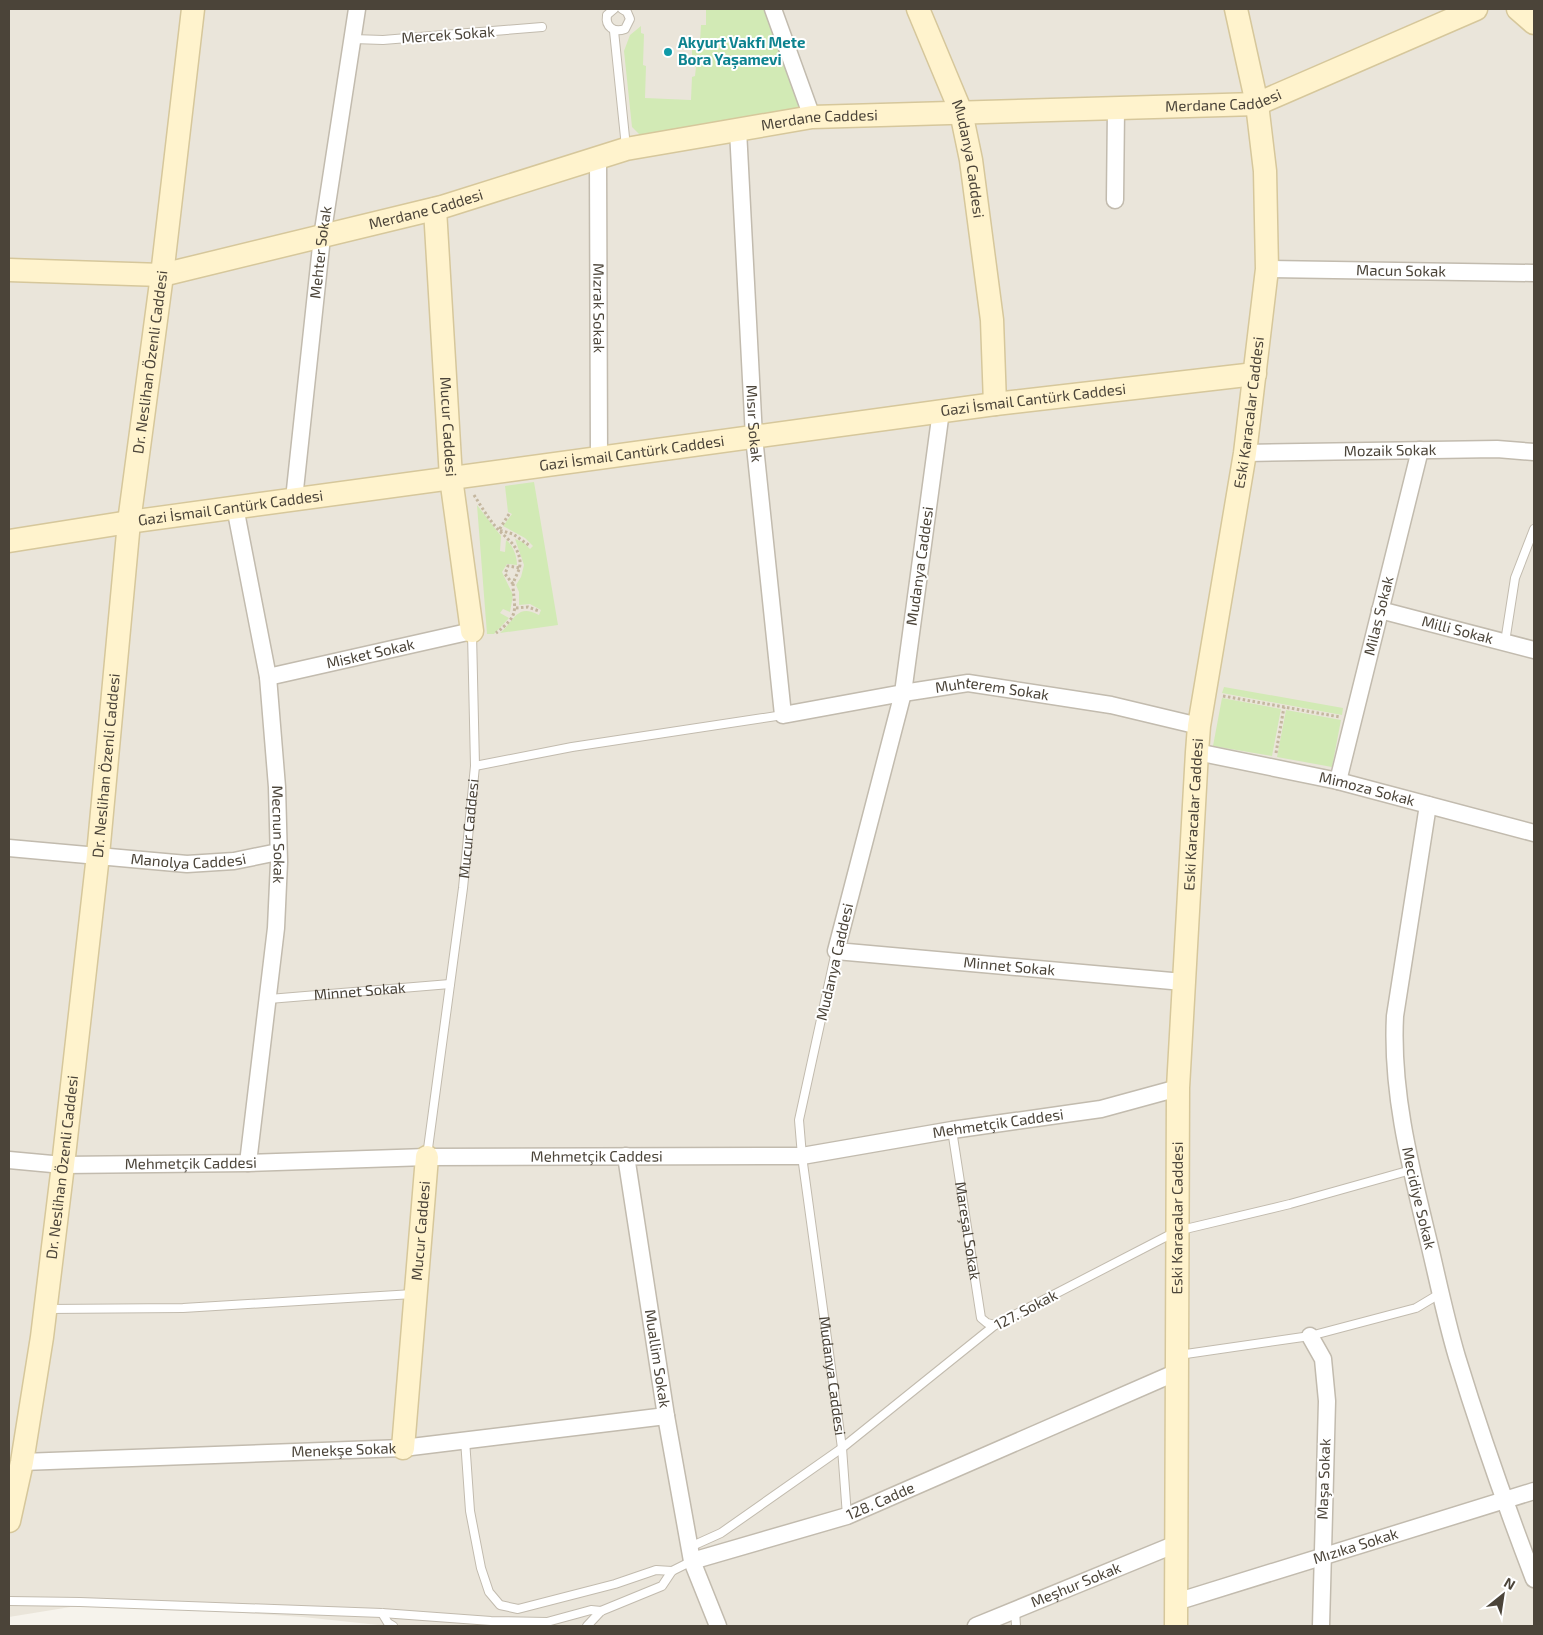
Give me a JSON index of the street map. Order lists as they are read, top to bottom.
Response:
{
  "streets": {
    "street": [
      "Merdane Caddesi",
      "Mudanya Caddesi",
      "Mehter Sokak",
      "Macun Sokak",
      "Mızrak Sokak",
      "Dr. Neslihan Özenli Caddesi",
      "Gazi İsmail Cantürk Caddesi",
      "Eski Karacalar Caddesi",
      "Mısır Sokak",
      "Mucur Caddesi",
      "Mozaik Sokak",
      "Milas Sokak",
      "Milli Sokak",
      "Misket Sokak",
      "Muhterem Sokak",
      "Mimoza Sokak",
      "Mecnun Sokak",
      "Manolya Caddesi",
      "Minnet Sokak",
      "Mehmetçik Caddesi",
      "Mecidiye Sokak",
      "Muallim Sokak",
      "Menekşe Sokak",
      "Maşa Sokak",
      "128. Cadde",
      "Mızıka Sokak",
      "Meşhur Sokak"
    ],
    "lane": ["Mercek Sokak", "Mareşal Sokak", "127. Sokak"]
  },
  "crossings": [
    ["Mercek Sokak", "Mehter Sokak"],
    ["Merdane Caddesi", "Mudanya Caddesi"],
    ["Merdane Caddesi", "Mehter Sokak"],
    ["Merdane Caddesi", "Mızrak Sokak"],
    ["Merdane Caddesi", "Dr. Neslihan Özenli Caddesi"],
    ["Merdane Caddesi", "Eski Karacalar Caddesi"],
    ["Merdane Caddesi", "Mısır Sokak"],
    ["Merdane Caddesi", "Mucur Caddesi"],
    ["Mudanya Caddesi", "Gazi İsmail Cantürk Caddesi"],
    ["Mudanya Caddesi", "Muhterem Sokak"],
    ["Mudanya Caddesi", "Minnet Sokak"],
    ["Mudanya Caddesi", "Mehmetçik Caddesi"],
    ["Mudanya Caddesi", "127. Sokak"],
    ["Mudanya Caddesi", "128. Cadde"],
    ["Mehter Sokak", "Gazi İsmail Cantürk Caddesi"],
    ["Macun Sokak", "Eski Karacalar Caddesi"],
    ["Mızrak Sokak", "Gazi İsmail Cantürk Caddesi"],
    ["Dr. Neslihan Özenli Caddesi", "Gazi İsmail Cantürk Caddesi"],
    ["Dr. Neslihan Özenli Caddesi", "Manolya Caddesi"],
    ["Dr. Neslihan Özenli Caddesi", "Mehmetçik Caddesi"],
    ["Dr. Neslihan Özenli Caddesi", "Menekşe Sokak"],
    ["Gazi İsmail Cantürk Caddesi", "Eski Karacalar Caddesi"],
    ["Gazi İsmail Cantürk Caddesi", "Mısır Sokak"],
    ["Gazi İsmail Cantürk Caddesi", "Mucur Caddesi"],
    ["Gazi İsmail Cantürk Caddesi", "Mecnun Sokak"],
    ["Eski Karacalar Caddesi", "Mozaik Sokak"],
    ["Eski Karacalar Caddesi", "Muhterem Sokak"],
    ["Eski Karacalar Caddesi", "Mimoza Sokak"],
    ["Eski Karacalar Caddesi", "Minnet Sokak"],
    ["Eski Karacalar Caddesi", "Mehmetçik Caddesi"],
    ["Eski Karacalar Caddesi", "127. Sokak"],
    ["Eski Karacalar Caddesi", "128. Cadde"],
    ["Eski Karacalar Caddesi", "Mızıka Sokak"],
    ["Eski Karacalar Caddesi", "Meşhur Sokak"],
    ["Mısır Sokak", "Muhterem Sokak"],
    ["Mucur Caddesi", "Misket Sokak"],
    ["Mucur Caddesi", "Minnet Sokak"],
    ["Mucur Caddesi", "Mehmetçik Caddesi"],
    ["Mucur Caddesi", "Menekşe Sokak"],
    ["Mozaik Sokak", "Milas Sokak"],
    ["Milas Sokak", "Milli Sokak"],
    ["Milas Sokak", "Mimoza Sokak"],
    ["Misket Sokak", "Mecnun Sokak"],
    ["Mimoza Sokak", "Mecidiye Sokak"],
    ["Mecnun Sokak", "Manolya Caddesi"],
    ["Mecnun Sokak", "Minnet Sokak"],
    ["Mecnun Sokak", "Mehmetçik Caddesi"],
    ["Mehmetçik Caddesi", "Mareşal Sokak"],
    ["Mehmetçik Caddesi", "Muallim Sokak"],
    ["Mecidiye Sokak", "127. Sokak"],
    ["Mecidiye Sokak", "Mızıka Sokak"],
    ["Mareşal Sokak", "127. Sokak"],
    ["127. Sokak", "Muallim Sokak"],
    ["127. Sokak", "128. Cadde"],
    ["Muallim Sokak", "Menekşe Sokak"],
    ["Muallim Sokak", "128. Cadde"],
    ["Maşa Sokak", "Mızıka Sokak"]
  ],
  "places": ["Akyurt Vakfı Mete Bora Yaşamevi"],
  "north": "top right"
}
